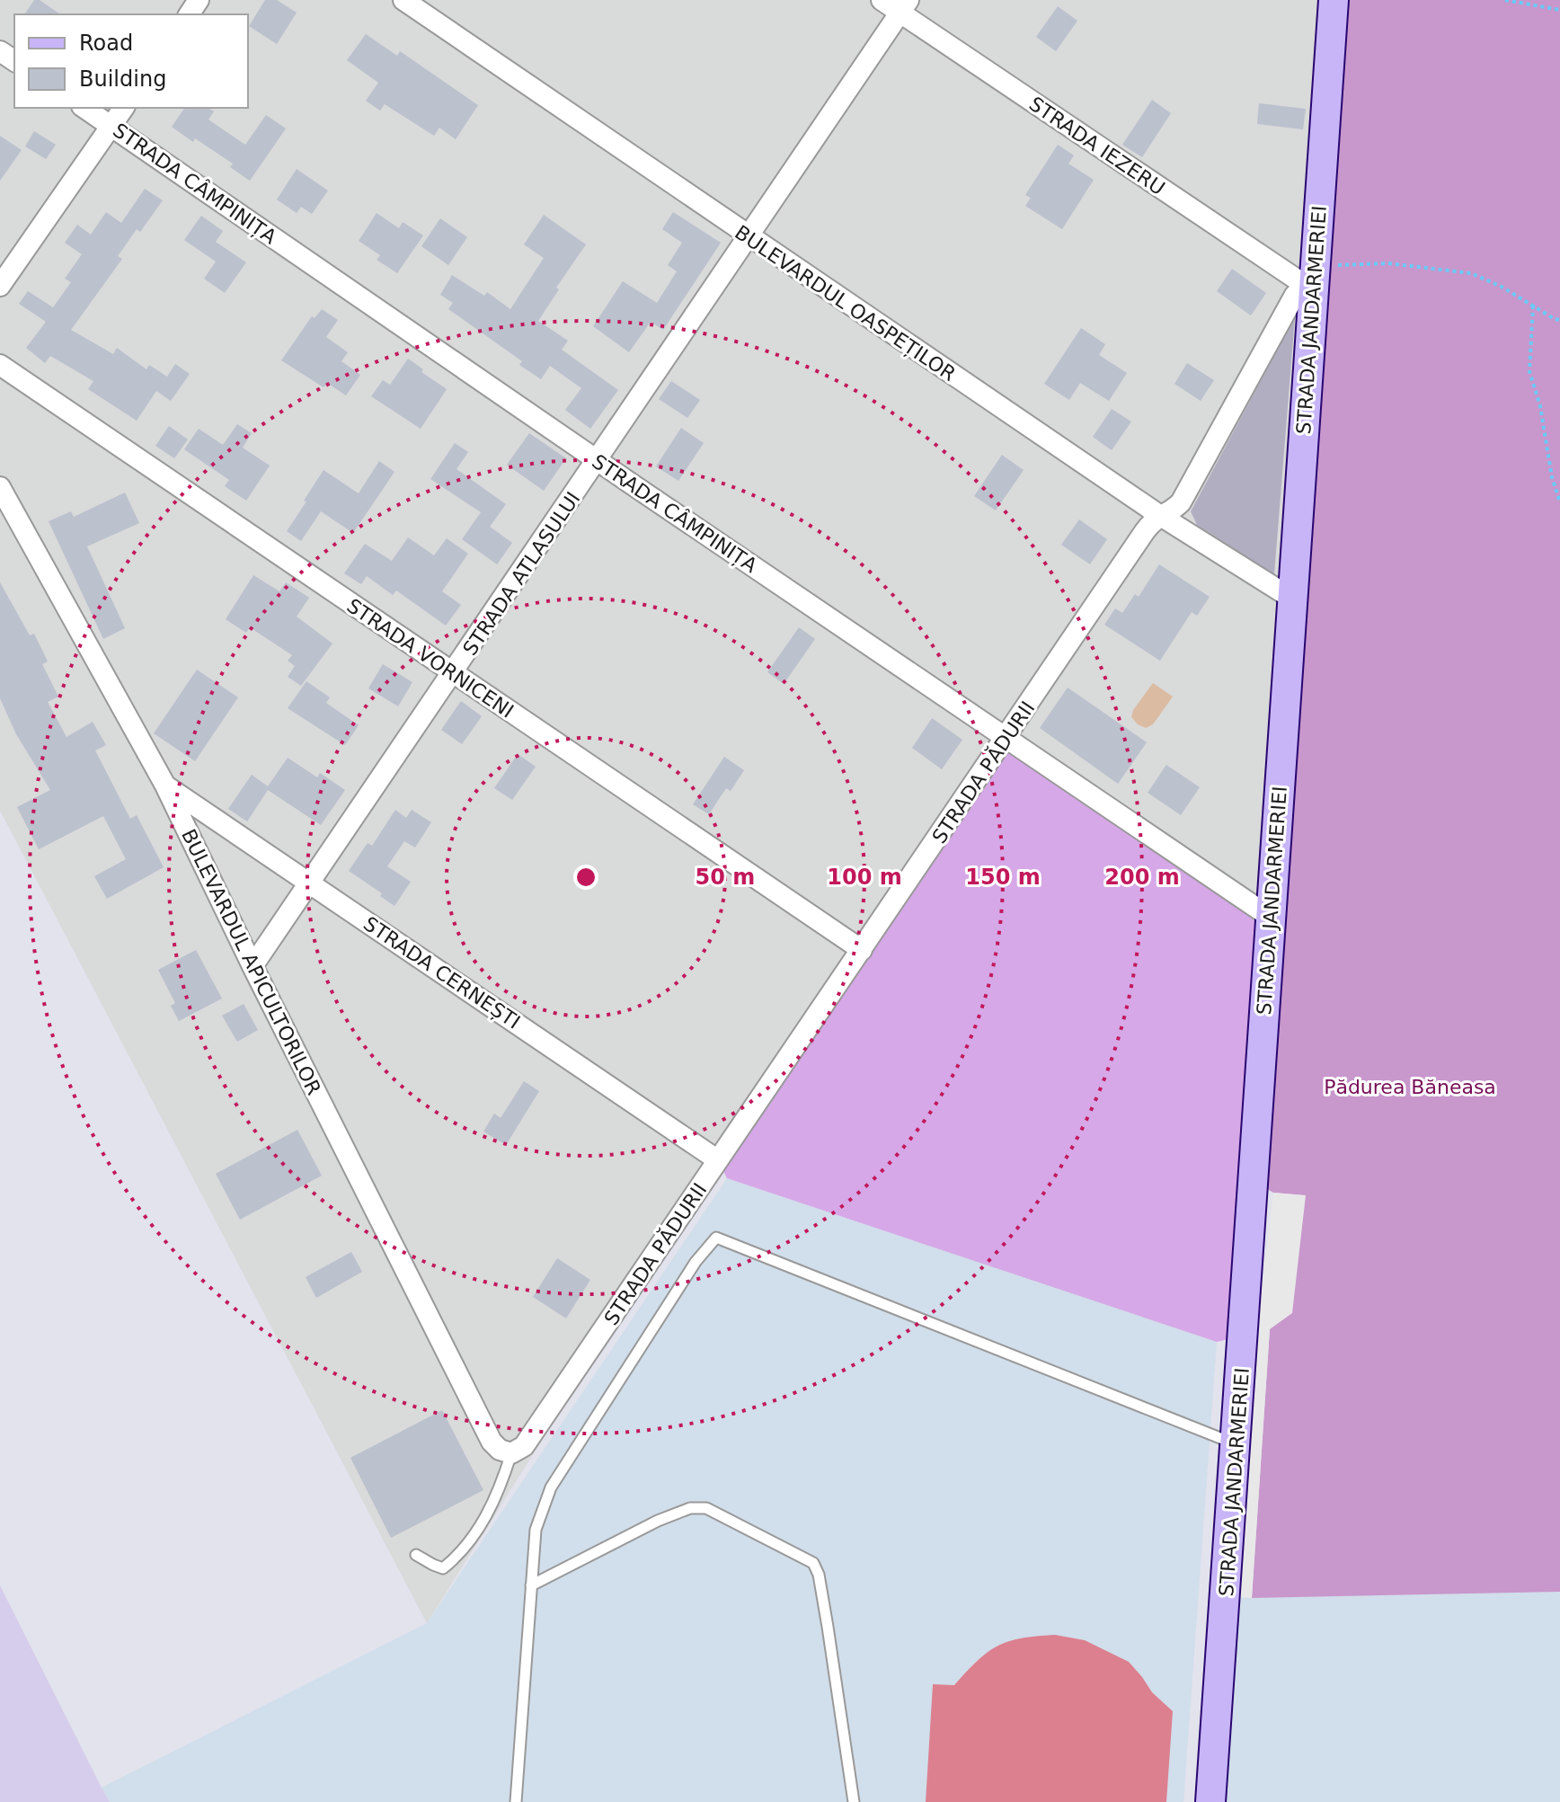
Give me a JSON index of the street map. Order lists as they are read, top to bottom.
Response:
{
  "streets": {
    "street": [
      "STRADA IEZERU",
      "STRADA CÂMPINIȚA",
      "BULEVARDUL OASPEȚILOR",
      "STRADA JANDARMERIEI",
      "STRADA ATLASULUI",
      "STRADA VORNICENI",
      "STRADA PĂDURII",
      "BULEVARDUL APICULTORILOR",
      "STRADA CERNEȘTI"
    ]
  },
  "crossings": [
    ["STRADA IEZERU", "STRADA JANDARMERIEI"],
    ["STRADA IEZERU", "STRADA ATLASULUI"],
    ["STRADA IEZERU", "STRADA PĂDURII"],
    ["STRADA CÂMPINIȚA", "STRADA JANDARMERIEI"],
    ["STRADA CÂMPINIȚA", "STRADA ATLASULUI"],
    ["STRADA CÂMPINIȚA", "STRADA PĂDURII"],
    ["BULEVARDUL OASPEȚILOR", "STRADA JANDARMERIEI"],
    ["BULEVARDUL OASPEȚILOR", "STRADA ATLASULUI"],
    ["BULEVARDUL OASPEȚILOR", "STRADA PĂDURII"],
    ["STRADA JANDARMERIEI", "STRADA PĂDURII"],
    ["STRADA ATLASULUI", "STRADA VORNICENI"],
    ["STRADA ATLASULUI", "BULEVARDUL APICULTORILOR"],
    ["STRADA ATLASULUI", "STRADA CERNEȘTI"],
    ["STRADA VORNICENI", "STRADA PĂDURII"],
    ["STRADA PĂDURII", "BULEVARDUL APICULTORILOR"],
    ["STRADA PĂDURII", "STRADA CERNEȘTI"],
    ["BULEVARDUL APICULTORILOR", "STRADA CERNEȘTI"]
  ],
  "parks": ["Pădurea Băneasa"],
  "legend": ["Road", "Building"],
  "rings": [
    "50 m",
    "100 m",
    "150 m",
    "200 m"
  ]
}
